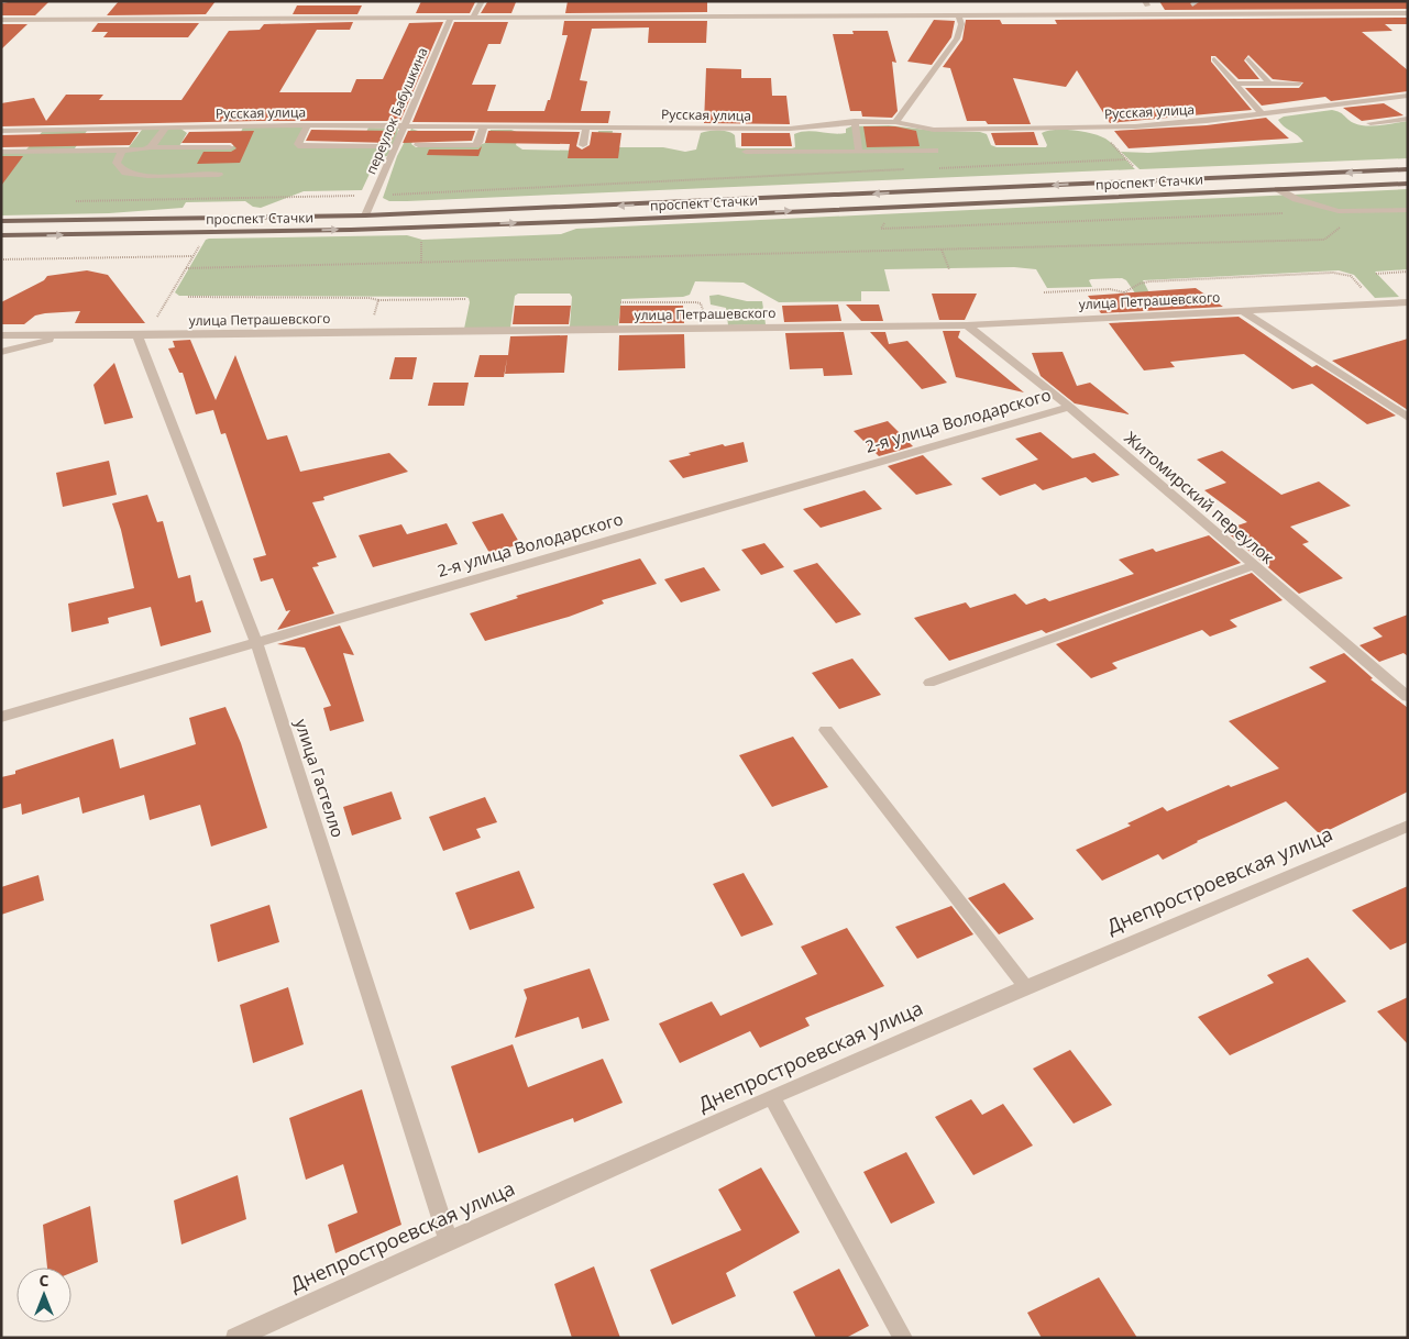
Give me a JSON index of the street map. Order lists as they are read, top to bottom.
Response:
{
  "streets": {
    "main road": ["проспект Стачки"],
    "street": [
      "переулок Бабушкина",
      "Русская улица",
      "улица Петрашевского",
      "2-я улица Володарского",
      "Житомирский переулок",
      "улица Гастелло",
      "Днепростроевская улица"
    ]
  },
  "crossings": [
    ["переулок Бабушкина", "Русская улица"],
    ["переулок Бабушкина", "проспект Стачки"],
    ["улица Петрашевского", "Житомирский переулок"],
    ["улица Петрашевского", "улица Гастелло"],
    ["2-я улица Володарского", "Житомирский переулок"],
    ["2-я улица Володарского", "улица Гастелло"],
    ["улица Гастелло", "Днепростроевская улица"]
  ],
  "north": "top"
}
